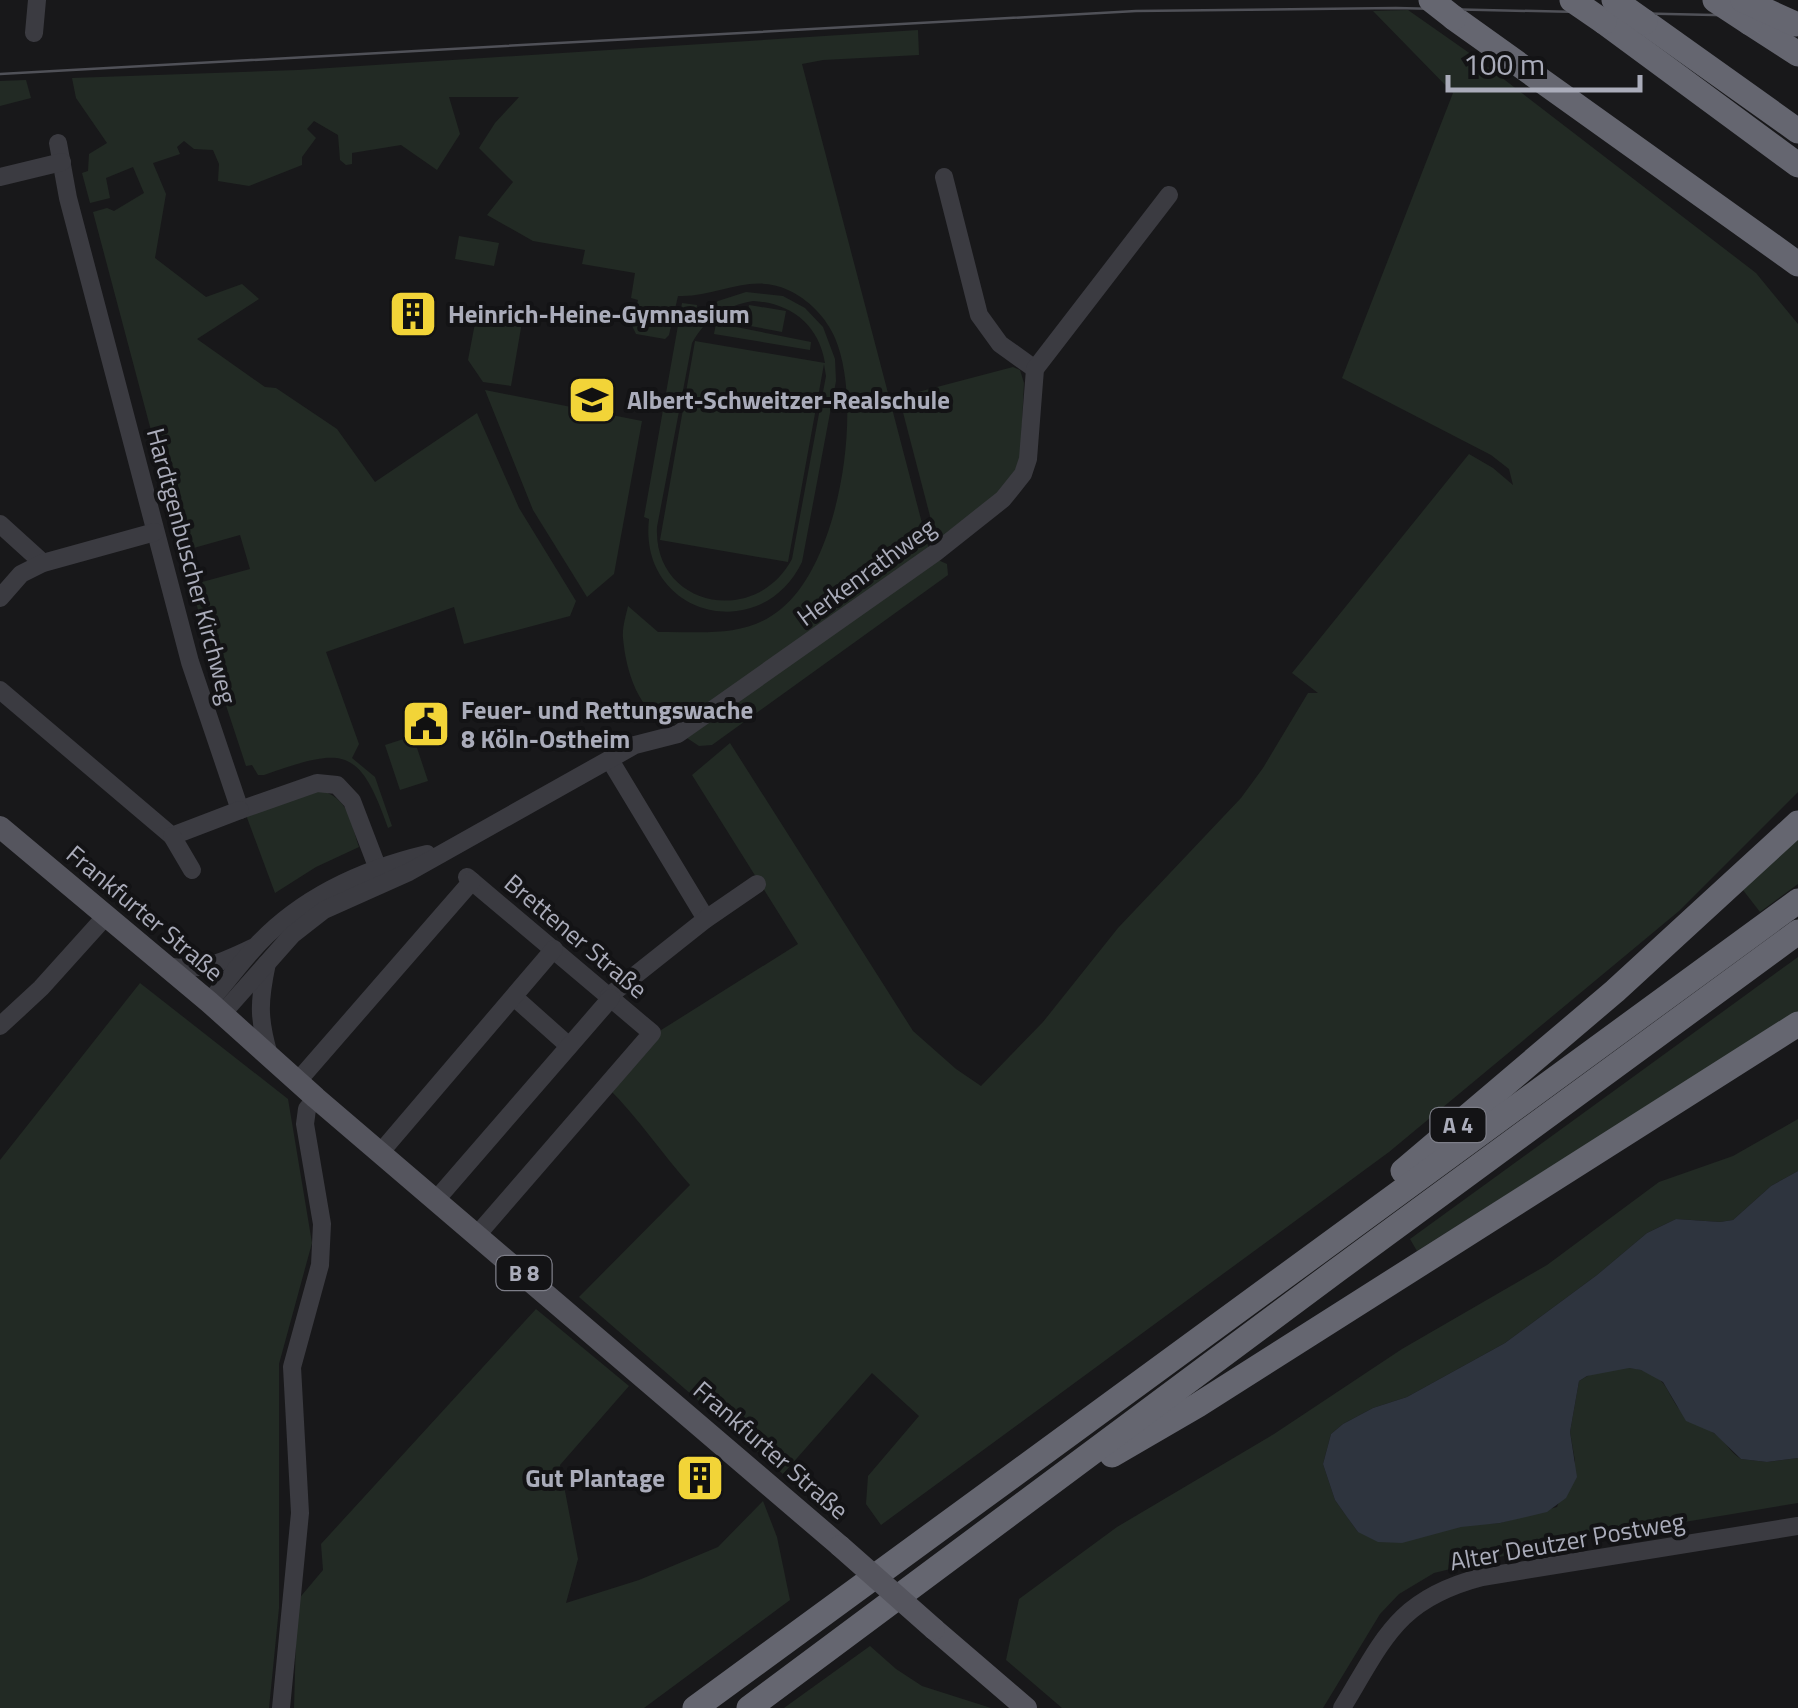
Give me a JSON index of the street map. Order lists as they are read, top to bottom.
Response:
{
  "streets": {
    "highway": ["A 4"],
    "main road": ["Frankfurter Straße", "B 8"],
    "street": [
      "Hardtgenbuscher Kirchweg",
      "Herkenrathweg",
      "Brettener Straße",
      "Alter Deutzer Postweg"
    ]
  },
  "crossings": [
    ["Frankfurter Straße", "Brettener Straße"]
  ],
  "places": {
    "building": ["Heinrich-Heine-Gymnasium", "Gut Plantage"],
    "school or university": ["Albert-Schweitzer-Realschule"],
    "public building": ["Feuer- und Rettungswache 8 Köln-Ostheim"]
  },
  "scale_bar": "100 m"
}
